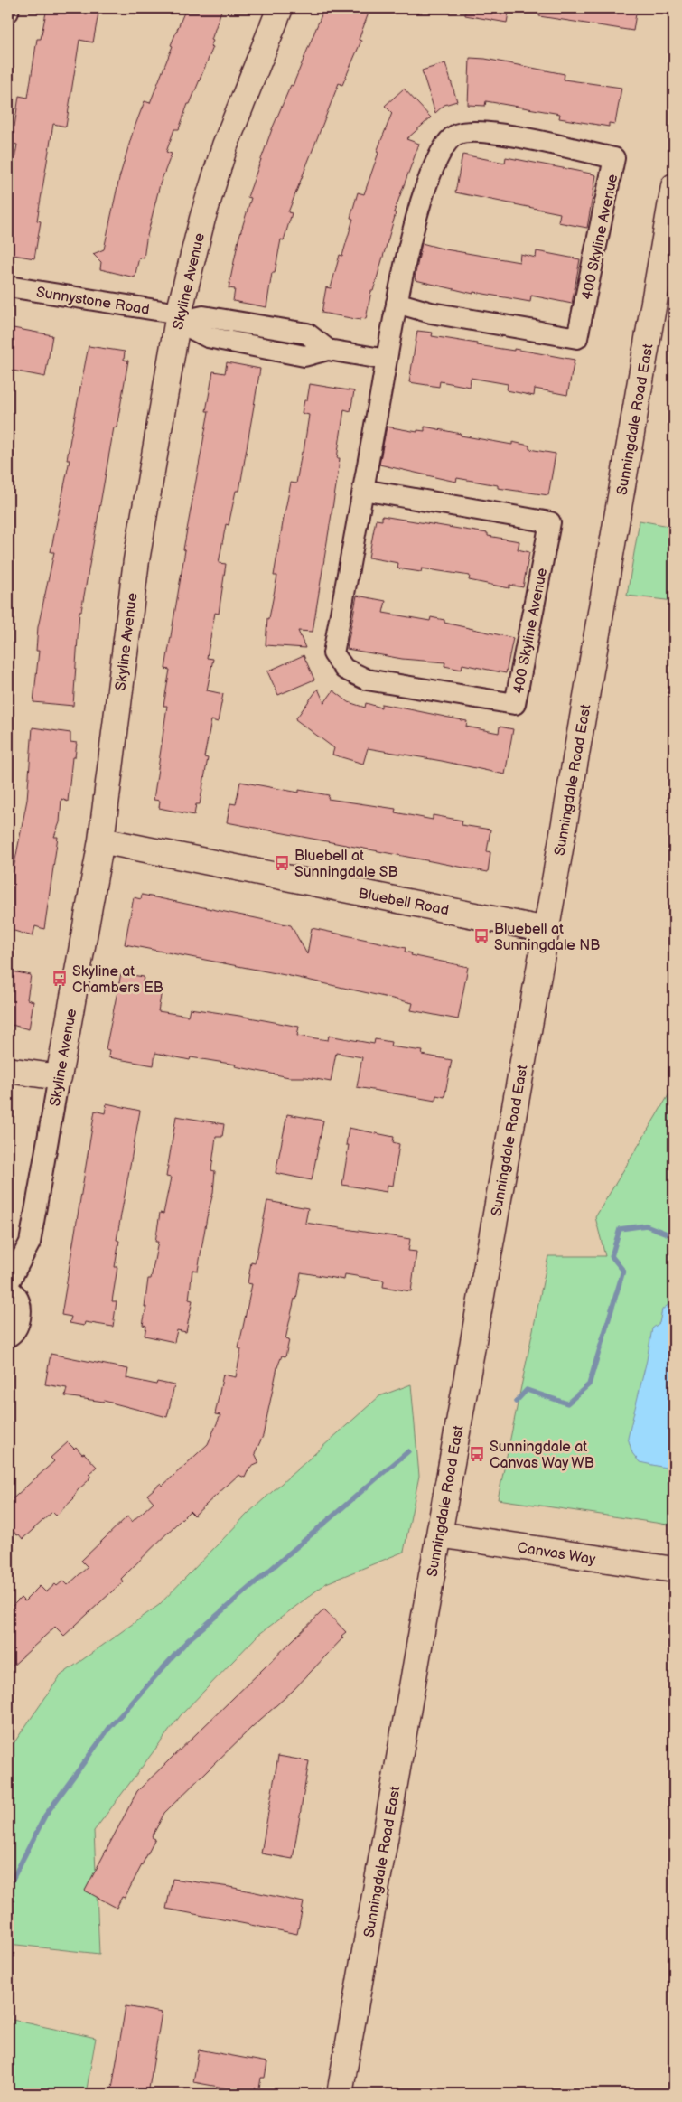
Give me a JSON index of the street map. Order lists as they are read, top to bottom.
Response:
{
  "streets": {
    "main road": [
      "Skyline Avenue",
      "Sunningdale Road East",
      "Bluebell Road",
      "Canvas Way"
    ],
    "street": ["400 Skyline Avenue", "Sunnystone Road"]
  },
  "crossings": [
    ["Skyline Avenue", "Sunnystone Road"],
    ["Skyline Avenue", "Bluebell Road"],
    ["Sunningdale Road East", "Bluebell Road"],
    ["Sunningdale Road East", "Canvas Way"]
  ],
  "places": {
    "bus stop": [
      "Bluebell at Sunningdale SB",
      "Bluebell at Sunningdale NB",
      "Skyline at Chambers EB",
      "Sunningdale at Canvas Way WB"
    ]
  }
}
